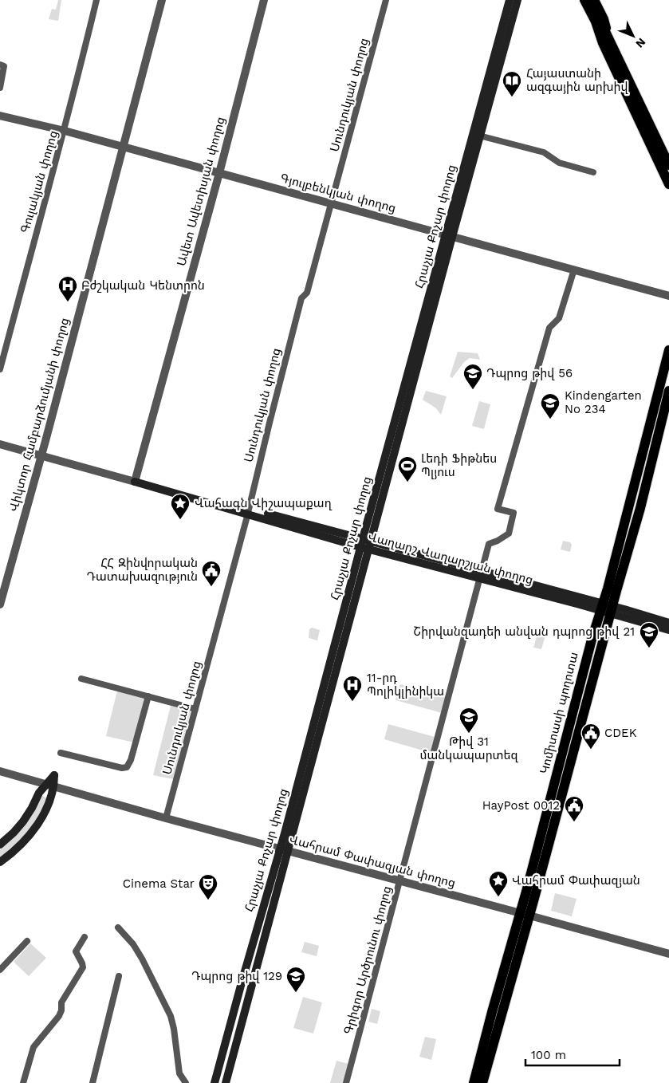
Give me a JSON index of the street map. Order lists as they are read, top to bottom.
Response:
{
  "streets": {
    "main road": ["Հրաչյա Քոչար փողոց", "Վաղարշ Վաղարշյան փողոց", "Կոմիտասի պողոտա"],
    "street": [
      "Սունդուկյան փողոց",
      "Գուլակյան փողոց",
      "Ավետ Ավետիսյան փողոց",
      "Գյուլբենկյան փողոց",
      "Վիկտոր Համբարձումյանի փողոց",
      "Վահրամ Փափազյան փողոց",
      "Գրիգոր Արծրունու փողոց"
    ]
  },
  "crossings": [
    ["Սունդուկյան փողոց", "Գյուլբենկյան փողոց"],
    ["Սունդուկյան փողոց", "Վաղարշ Վաղարշյան փողոց"],
    ["Սունդուկյան փողոց", "Վահրամ Փափազյան փողոց"],
    ["Գուլակյան փողոց", "Գյուլբենկյան փողոց"],
    ["Ավետ Ավետիսյան փողոց", "Գյուլբենկյան փողոց"],
    ["Ավետ Ավետիսյան փողոց", "Վաղարշ Վաղարշյան փողոց"],
    ["Գյուլբենկյան փողոց", "Հրաչյա Քոչար փողոց"],
    ["Գյուլբենկյան փողոց", "Վիկտոր Համբարձումյանի փողոց"],
    ["Գյուլբենկյան փողոց", "Գրիգոր Արծրունու փողոց"],
    ["Հրաչյա Քոչար փողոց", "Վաղարշ Վաղարշյան փողոց"],
    ["Հրաչյա Քոչար փողոց", "Վահրամ Փափազյան փողոց"],
    ["Վիկտոր Համբարձումյանի փողոց", "Վաղարշ Վաղարշյան փողոց"],
    ["Վաղարշ Վաղարշյան փողոց", "Կոմիտասի պողոտա"],
    ["Վաղարշ Վաղարշյան փողոց", "Գրիգոր Արծրունու փողոց"],
    ["Կոմիտասի պողոտա", "Վահրամ Փափազյան փողոց"],
    ["Վահրամ Փափազյան փողոց", "Գրիգոր Արծրունու փողոց"]
  ],
  "places": {
    "library": ["Հայաստանի ազգային արխիվ"],
    "hospital": ["Բժշկական Կենտրոն", "11-րդ Պոլիկլինիկա"],
    "school or university": [
      "Դպրոց թիվ 56",
      "Kindengarten No 234",
      "Շիրվանզադեի անվան դպրոց թիվ 21",
      "Թիվ 31 մանկապարտեզ",
      "Դպրոց թիվ 129"
    ],
    "sports": ["Լեդի Ֆիթնես Պլյուս"],
    "place": ["Վահագն Վիշապաքաղ", "Վահրամ Փափազյան"],
    "public building": ["ՀՀ Զինվորական Դատախազություն", "CDEK", "HayPost 0012"],
    "theatre": ["Cinema Star"]
  },
  "scale_bar": "100 m",
  "north": "bottom right"
}
